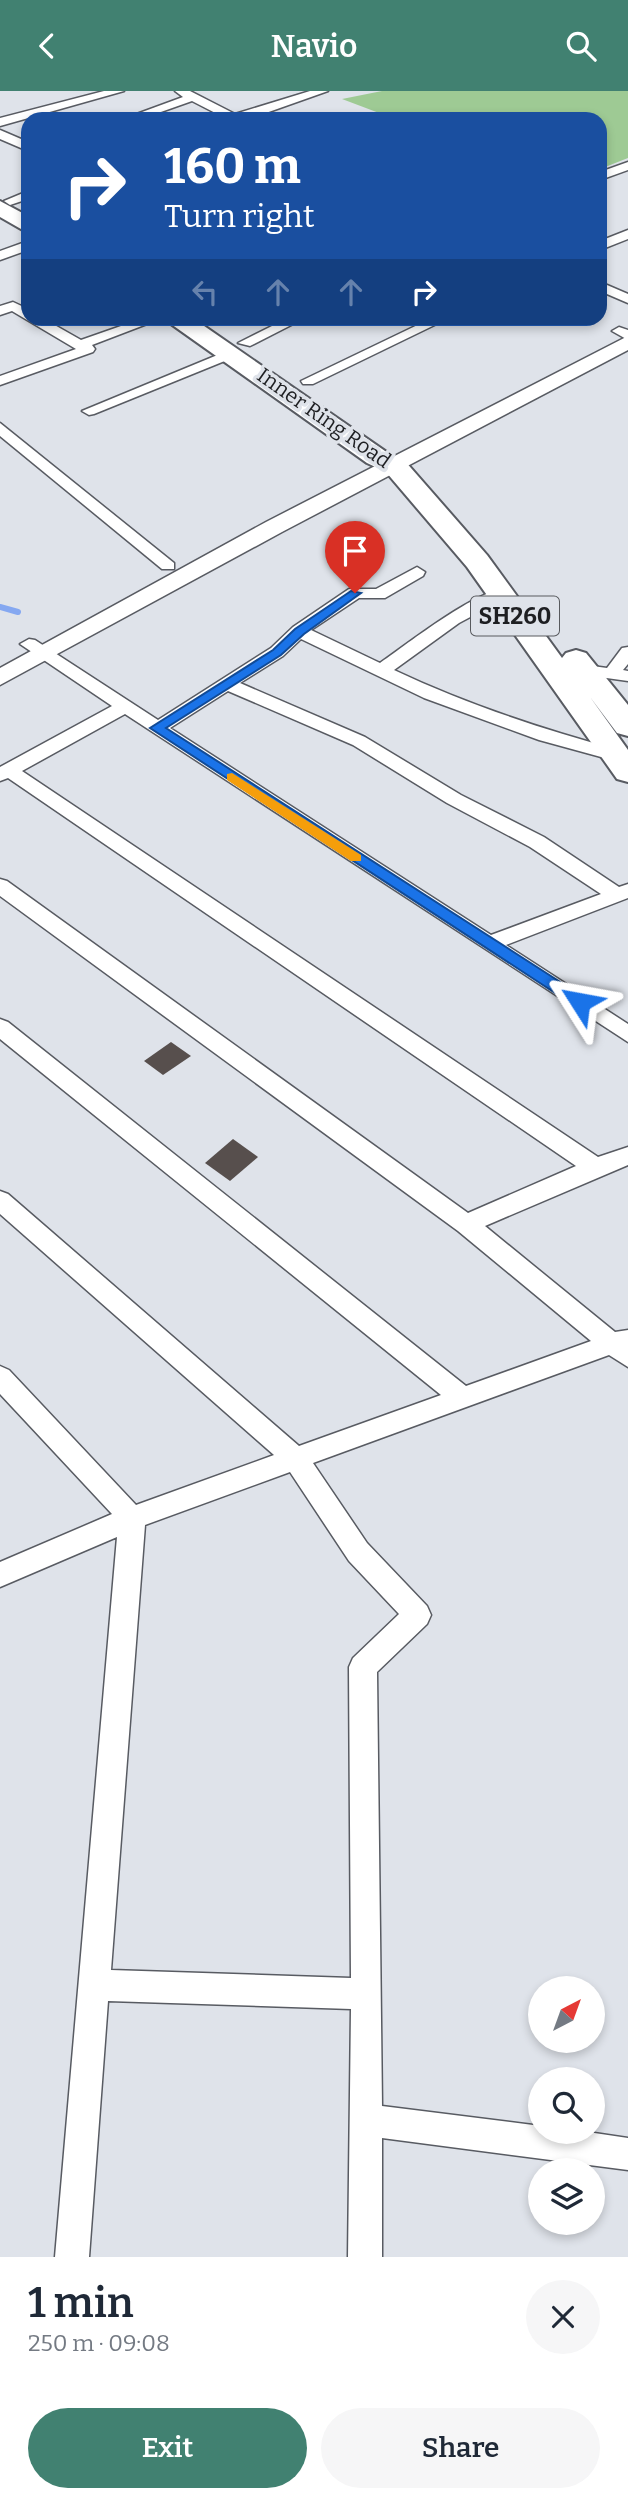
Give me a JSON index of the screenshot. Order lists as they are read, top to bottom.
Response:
{
  "streets": {
    "highway": ["Inner Ring Road", "SH260"]
  },
  "north": "top right",
  "page": {
    "header": "Navio",
    "turn": ["160 m", "Turn right"],
    "heading": ["1 min", "250 m · 09:08"],
    "buttons": ["Exit", "Share"]
  }
}
